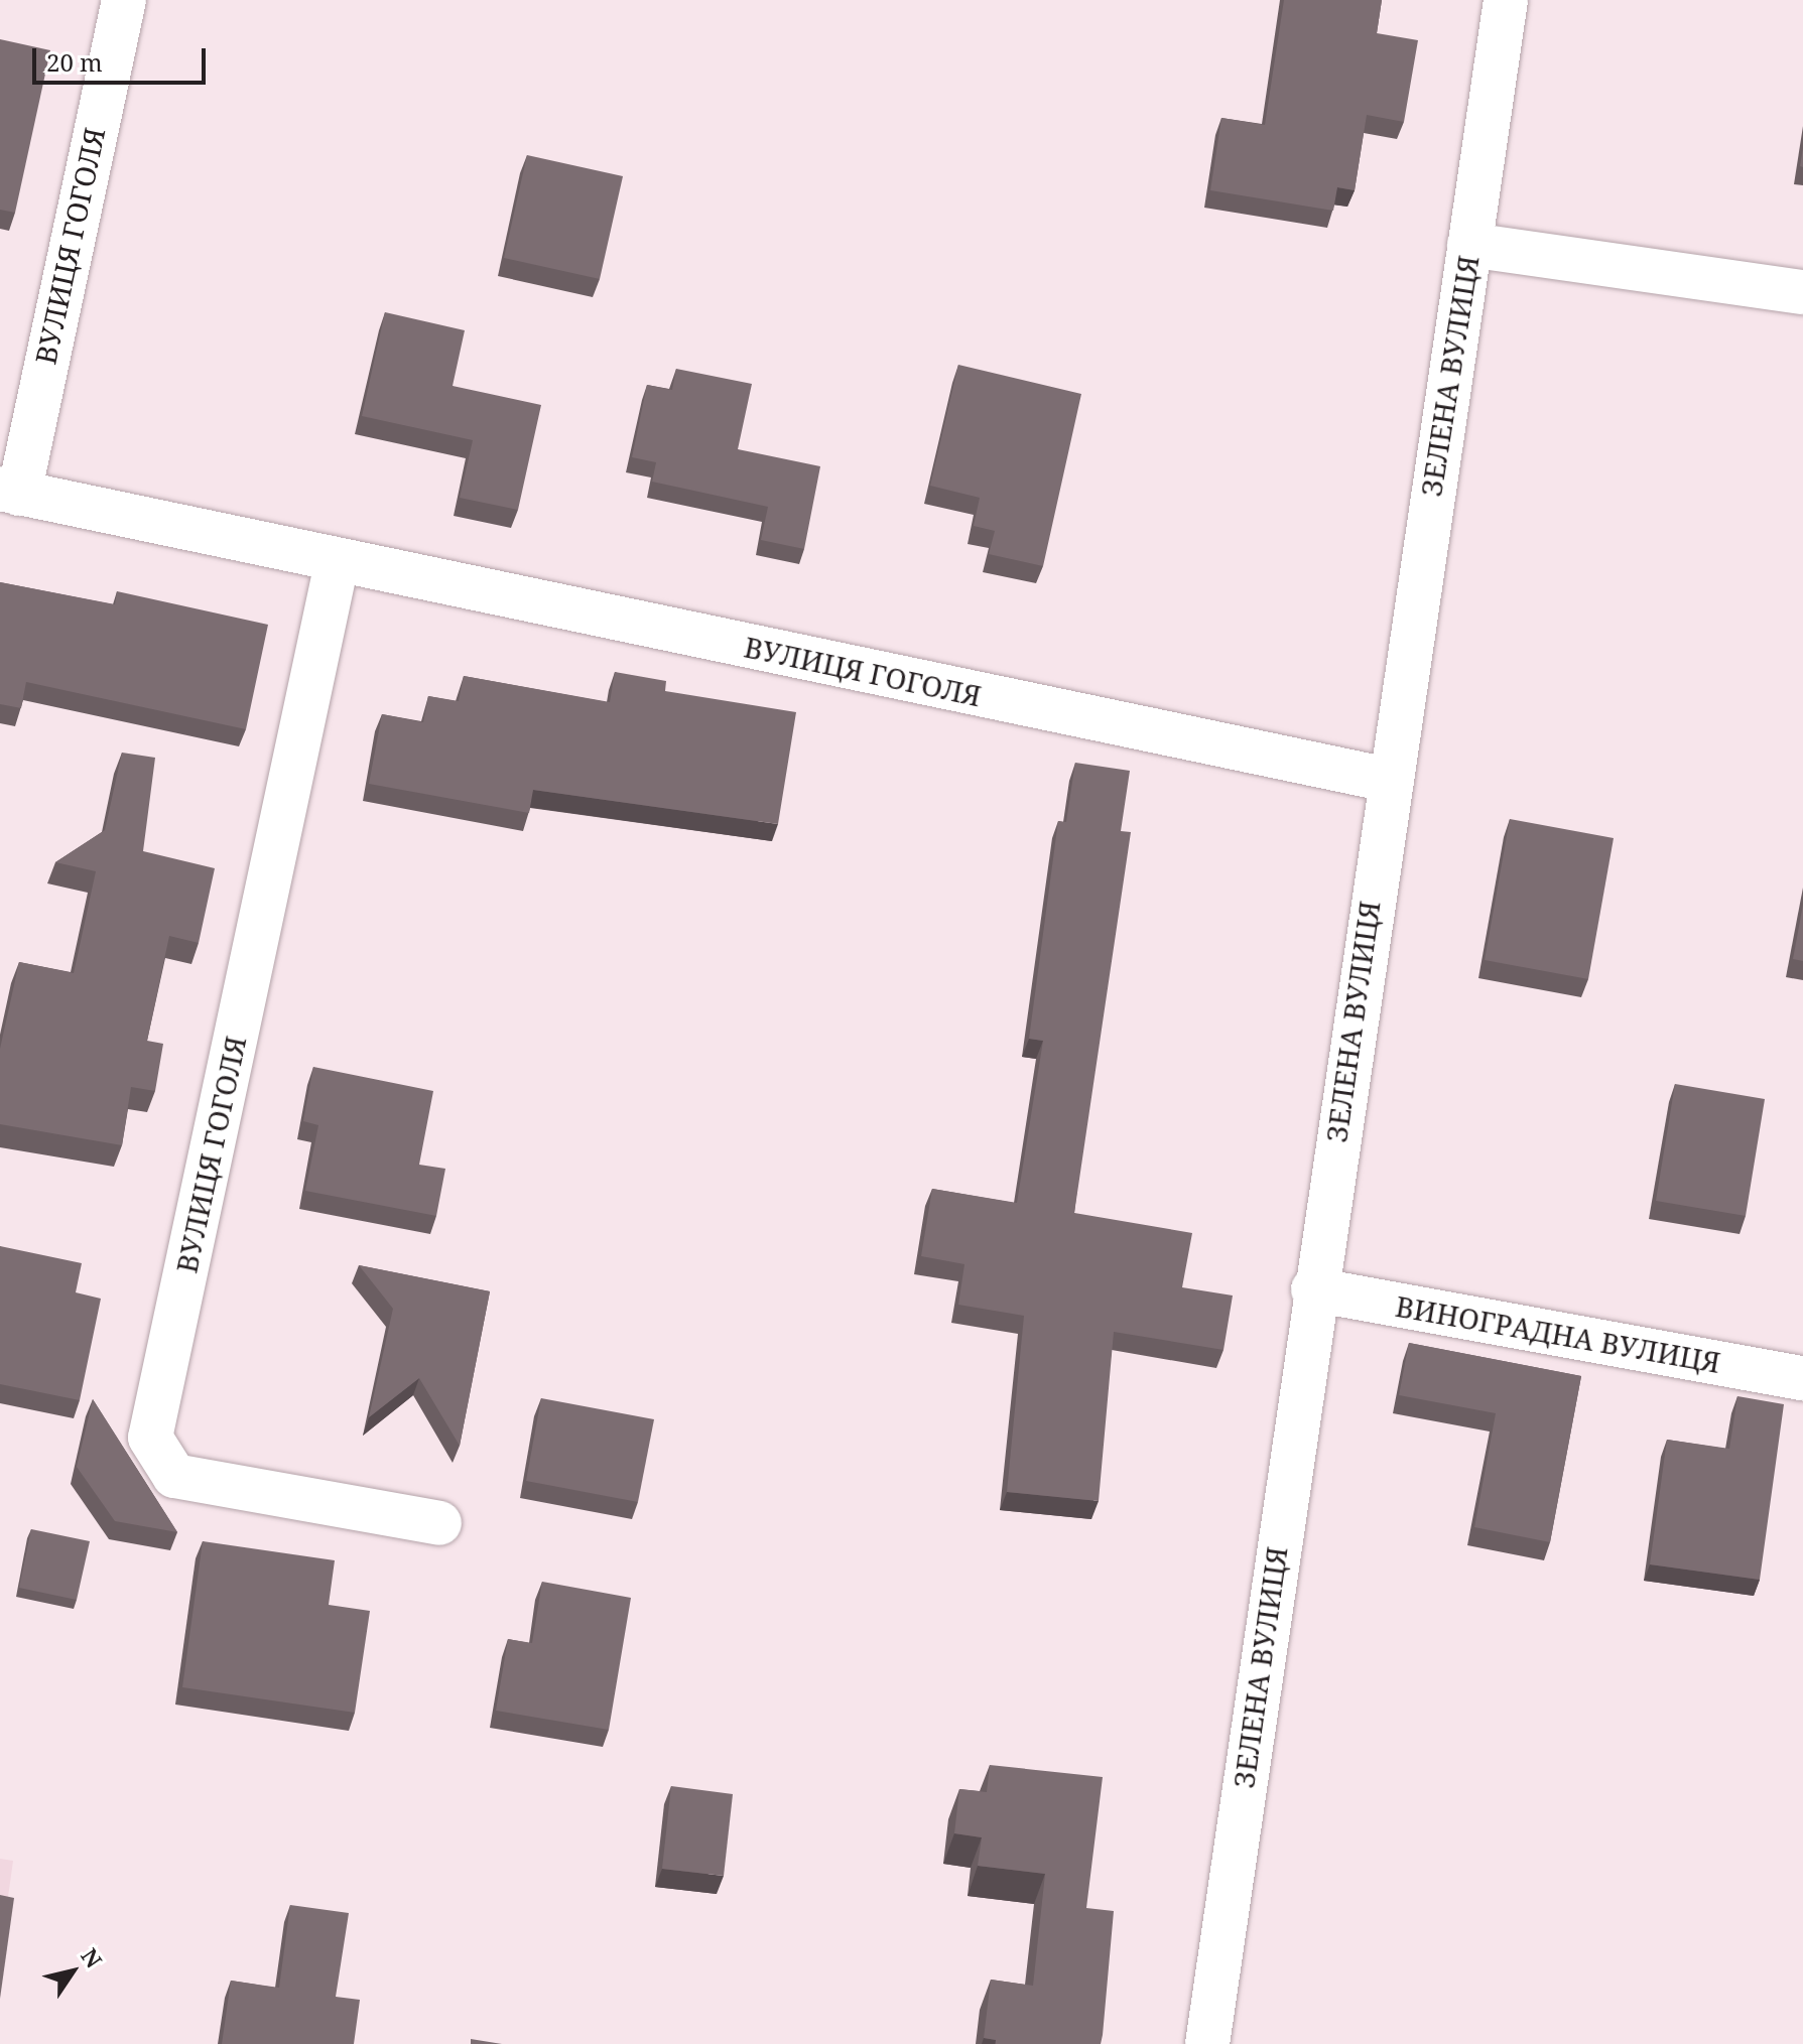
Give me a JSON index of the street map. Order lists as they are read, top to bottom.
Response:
{
  "streets": {
    "street": ["ВУЛИЦЯ ГОГОЛЯ", "ЗЕЛЕНА ВУЛИЦЯ", "ВИНОГРАДНА ВУЛИЦЯ"]
  },
  "crossings": [
    ["ВУЛИЦЯ ГОГОЛЯ", "ЗЕЛЕНА ВУЛИЦЯ"],
    ["ЗЕЛЕНА ВУЛИЦЯ", "ВИНОГРАДНА ВУЛИЦЯ"]
  ],
  "scale_bar": "20 m",
  "north": "top right"
}
